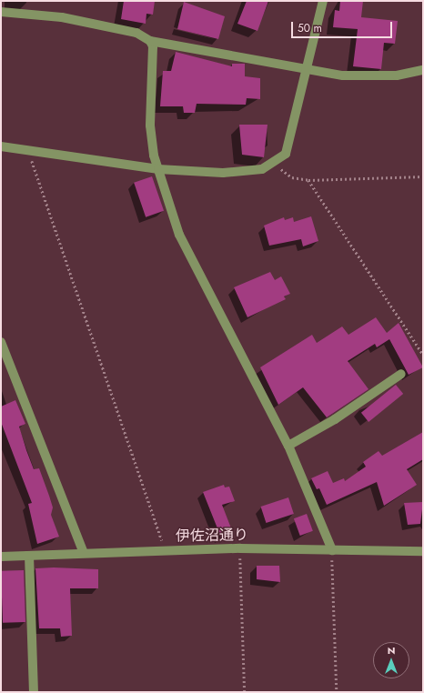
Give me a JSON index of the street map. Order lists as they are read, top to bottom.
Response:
{
  "streets": {
    "street": ["伊佐沼通り"]
  },
  "scale_bar": "50 m",
  "north": "top"
}
